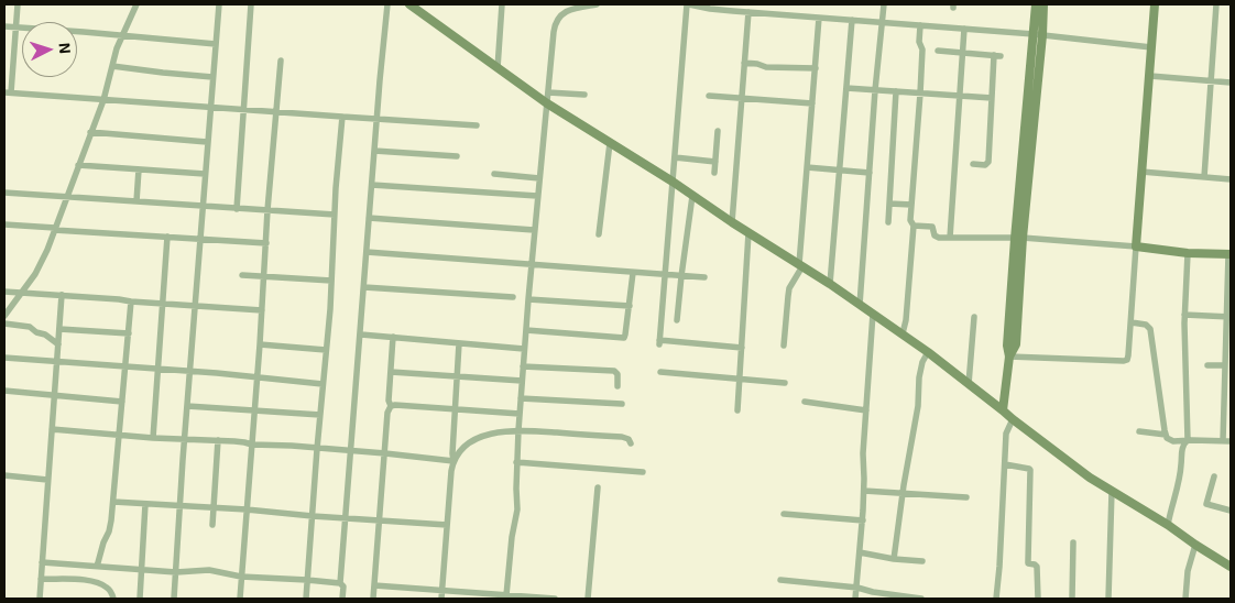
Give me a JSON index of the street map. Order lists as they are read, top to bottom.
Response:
{
  "north": "right"
}
